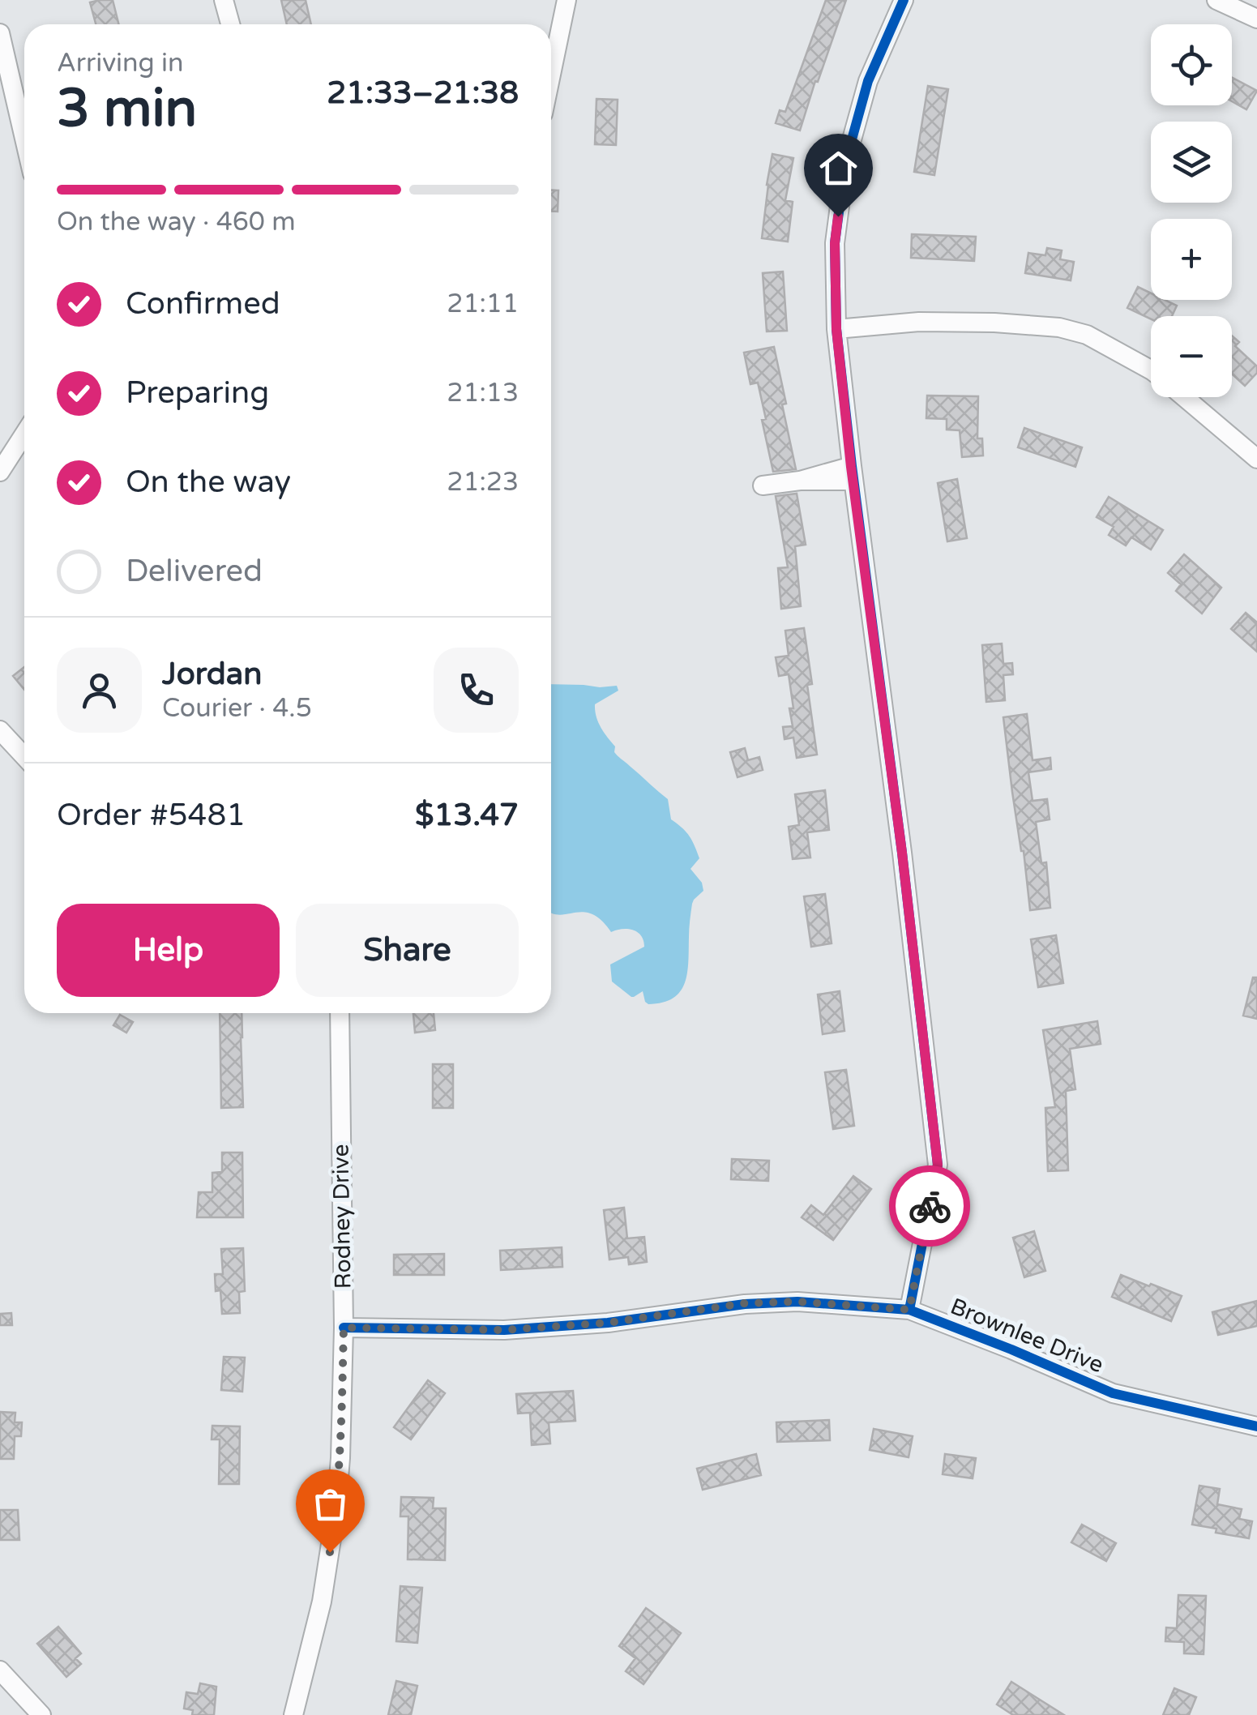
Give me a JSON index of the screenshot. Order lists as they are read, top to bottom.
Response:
{
  "streets": {
    "street": ["Rodney Drive", "Brownlee Drive"]
  },
  "crossings": [
    ["Rodney Drive", "Brownlee Drive"]
  ],
  "page": {
    "map_buttons": ["+", "−"],
    "heading": ["3 min", "Arriving in", "21:33–21:38"],
    "panel": [
      "Jordan",
      "Courier · 4.5",
      "Order #5481",
      "$13.47"
    ],
    "bar": "On the way · 460 m",
    "list": [
      ["Confirmed", "21:11"],
      ["Preparing", "21:13"],
      ["On the way", "21:23"],
      "Delivered"
    ],
    "buttons": ["Help", "Share"]
  }
}
